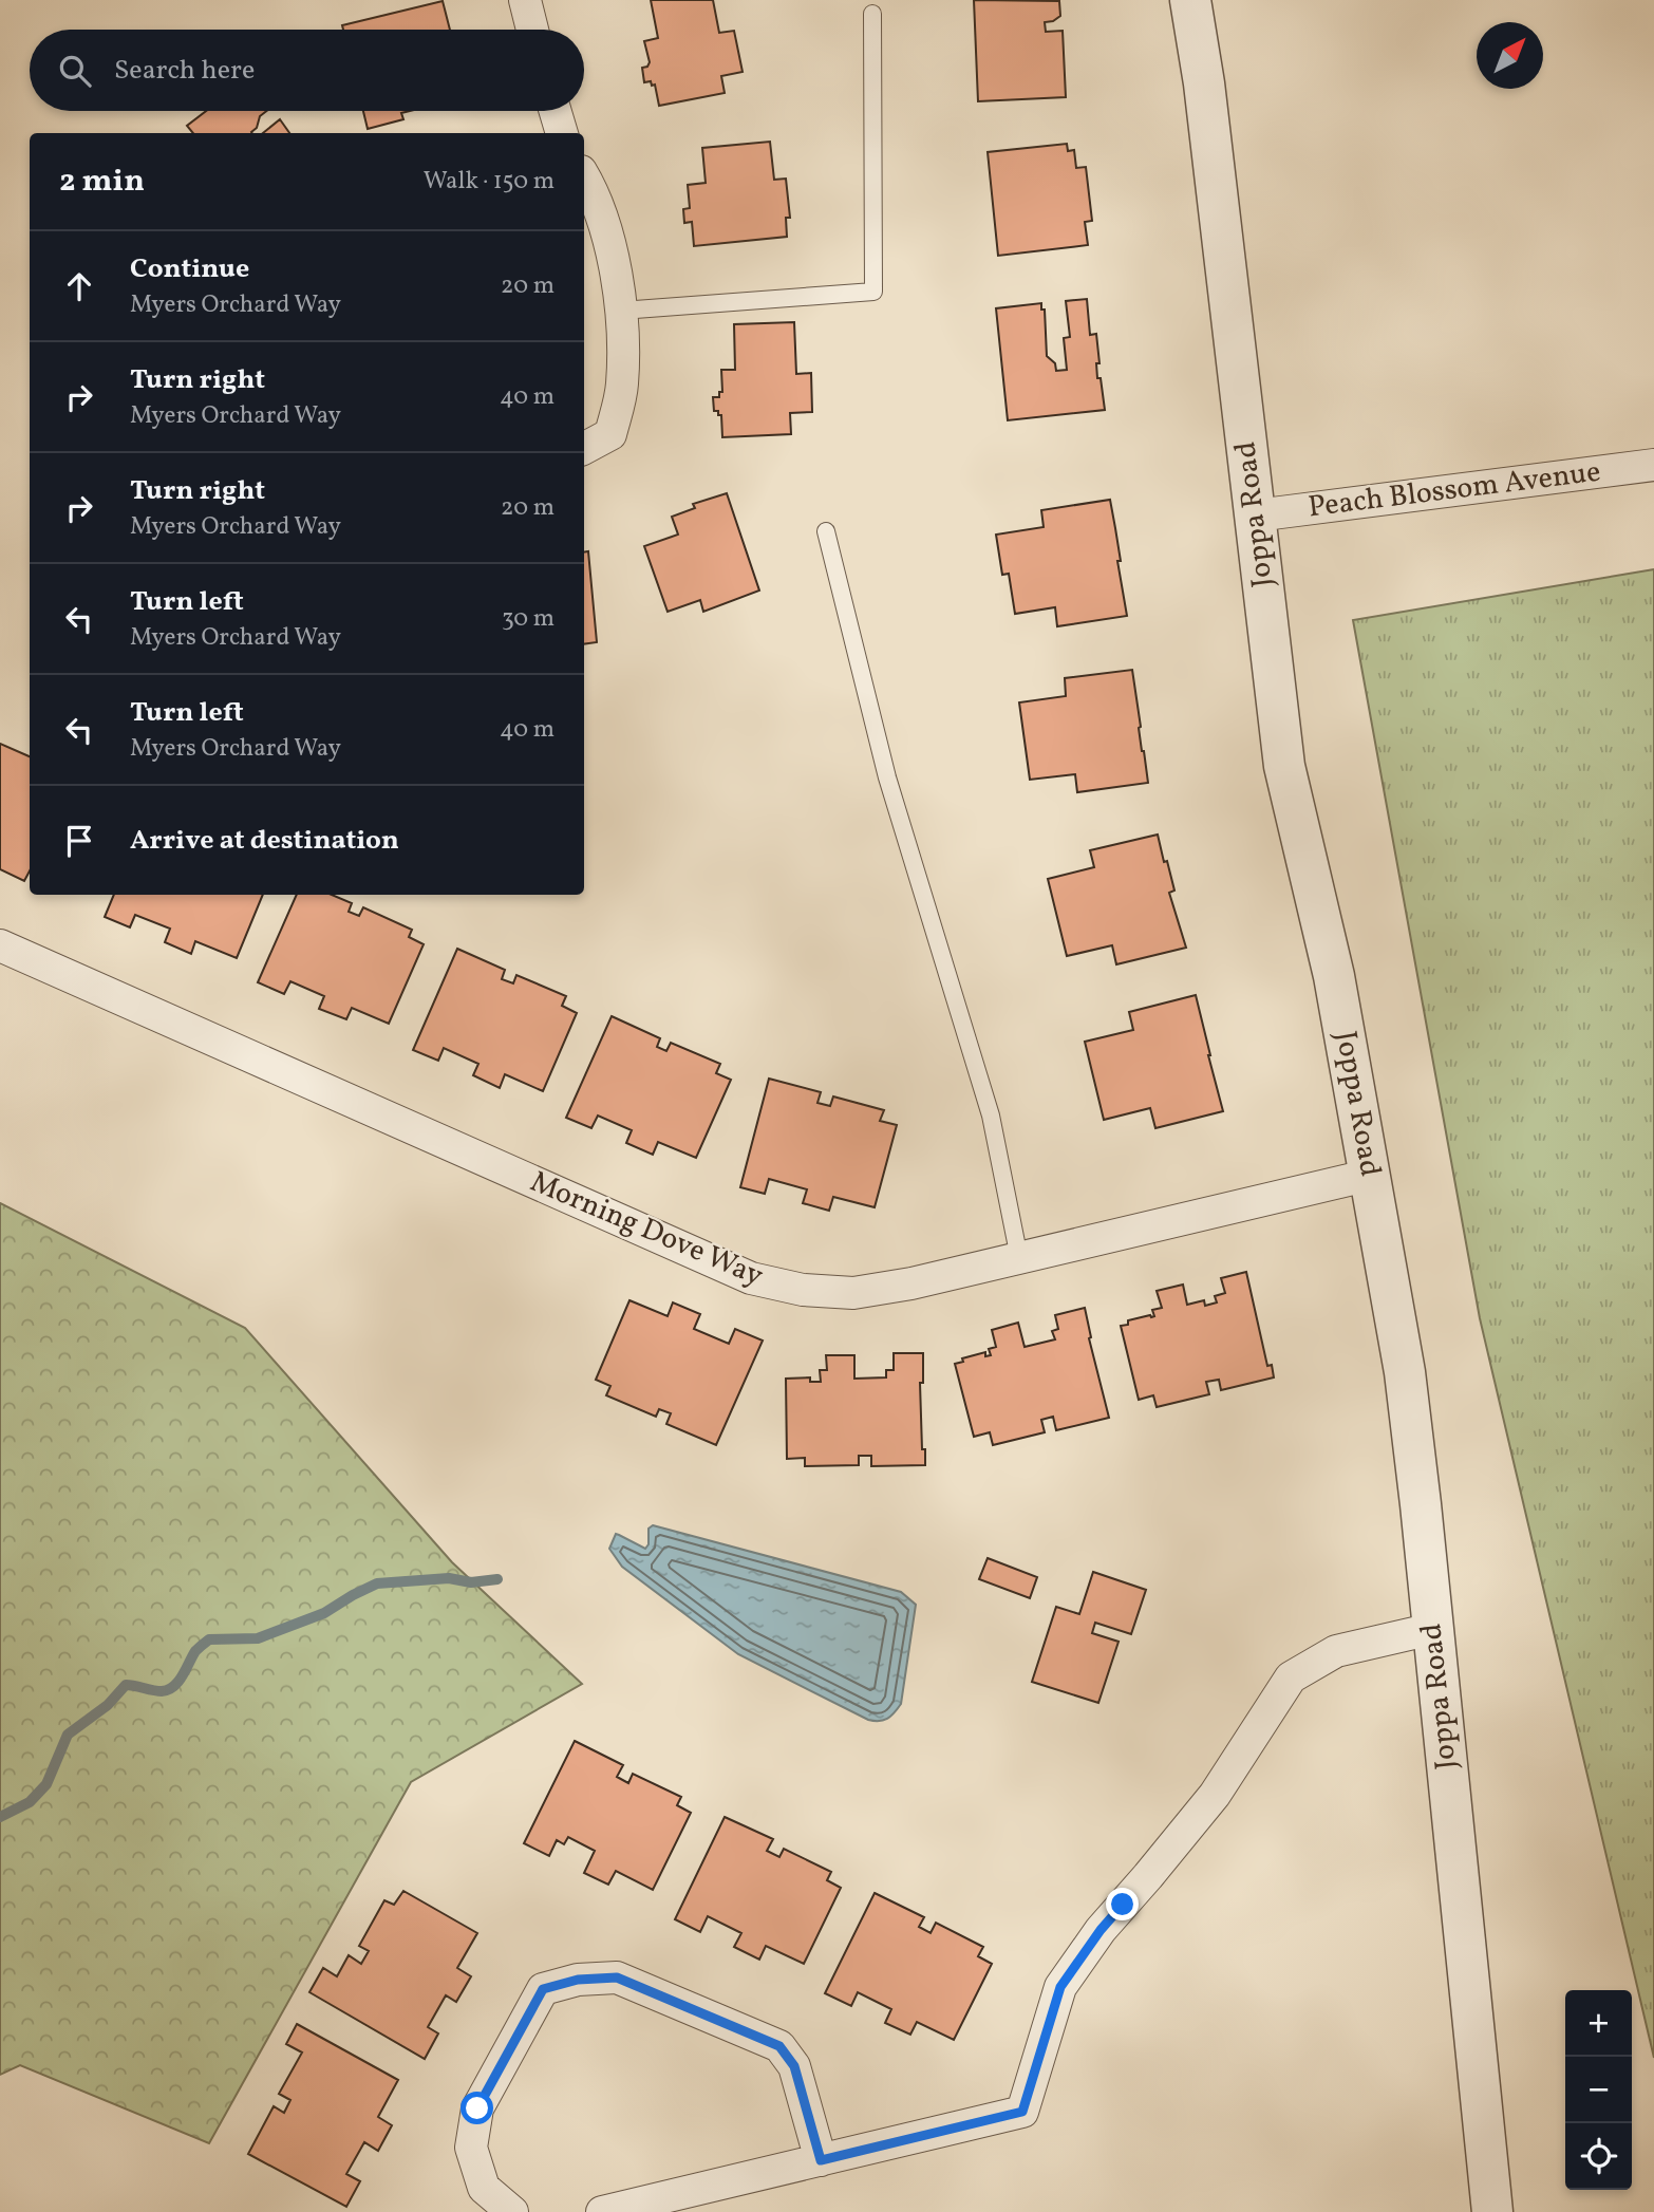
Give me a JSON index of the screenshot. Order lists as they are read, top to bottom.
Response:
{
  "streets": {
    "street": ["Peach Blossom Avenue", "Joppa Road", "Morning Dove Way"]
  },
  "crossings": [
    ["Peach Blossom Avenue", "Joppa Road"],
    ["Joppa Road", "Morning Dove Way"]
  ],
  "north": "top right",
  "page": {
    "search": "Search here",
    "heading": ["2 min", "Walk · 150 m"],
    "list": [
      ["Continue", "Myers Orchard Way", "20 m"],
      ["Turn right", "Myers Orchard Way", "40 m"],
      ["Turn right", "Myers Orchard Way", "20 m"],
      ["Turn left", "Myers Orchard Way", "30 m"],
      ["Turn left", "Myers Orchard Way", "40 m"],
      "Arrive at destination"
    ],
    "map_buttons": ["+", "−"]
  }
}
